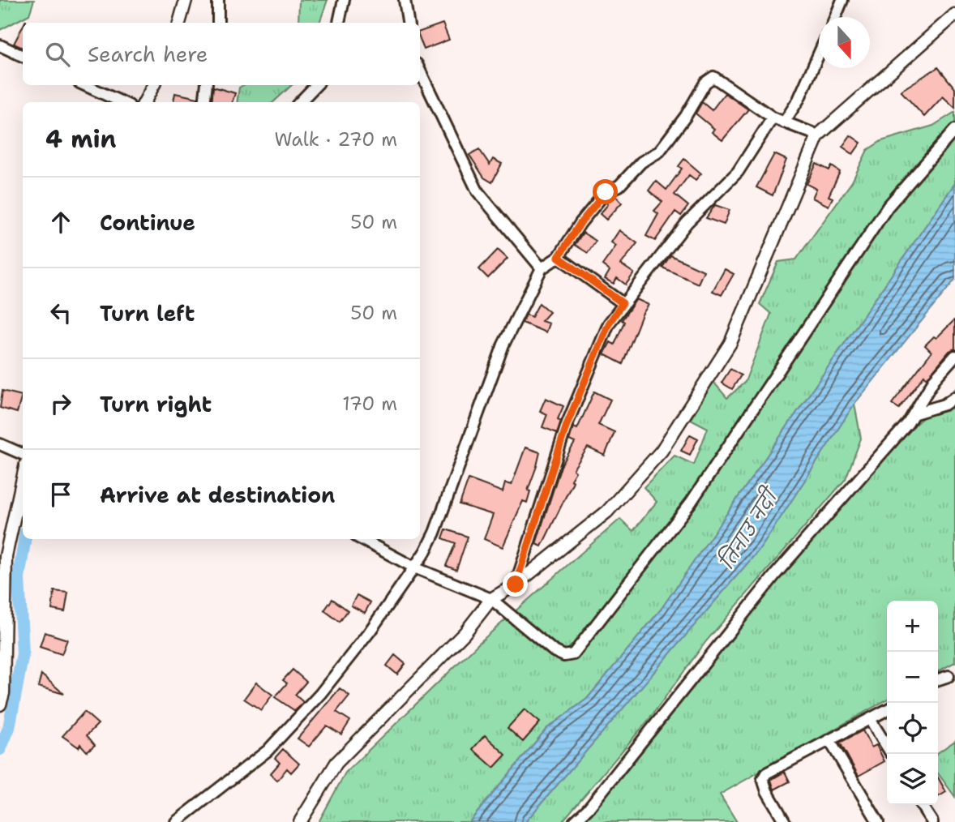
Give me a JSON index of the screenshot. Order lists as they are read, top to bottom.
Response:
{
  "water": ["तिनाउ नदी"],
  "north": "bottom",
  "page": {
    "search": "Search here",
    "heading": ["4 min", "Walk · 270 m"],
    "list": [
      ["Continue", "50 m"],
      ["Turn left", "50 m"],
      ["Turn right", "170 m"],
      "Arrive at destination"
    ],
    "map_buttons": ["+", "−"]
  }
}
